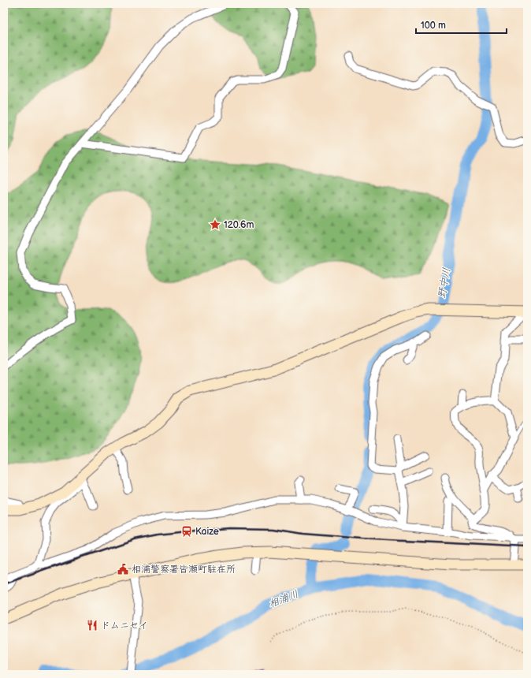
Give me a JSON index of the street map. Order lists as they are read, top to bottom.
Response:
{
  "water": ["野中川", "相浦川"],
  "places": {
    "place": ["120.6m"],
    "station": ["Kaize"],
    "public building": ["相浦警察署皆瀬町駐在所"],
    "restaurant": ["ドムニセイ"]
  },
  "scale_bar": "100 m"
}
